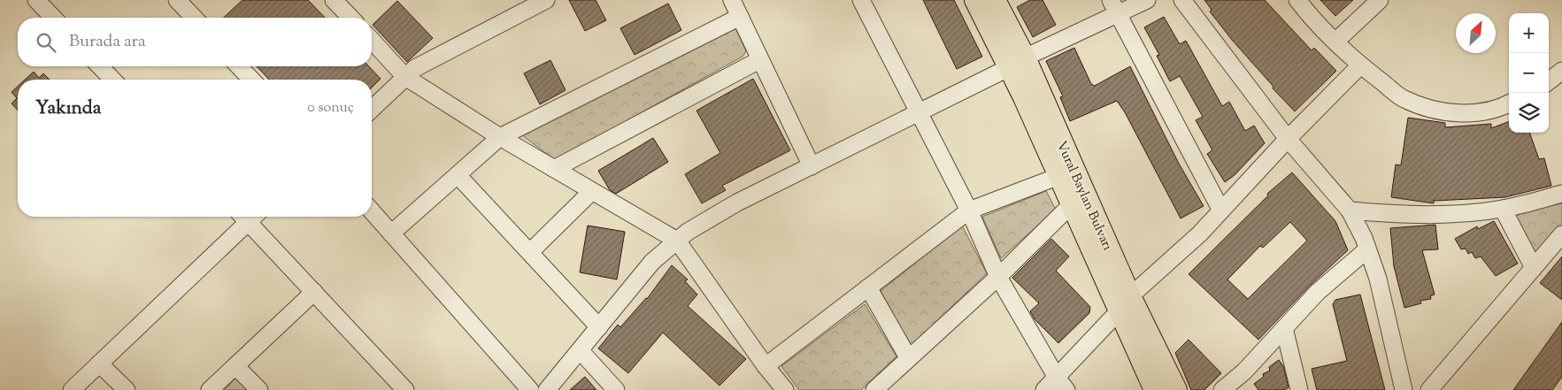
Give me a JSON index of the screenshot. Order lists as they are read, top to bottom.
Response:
{
  "streets": {
    "main road": ["Vural Baylan Bulvarı"]
  },
  "north": "top right",
  "page": {
    "map_buttons": ["+", "−"],
    "search": "Burada ara",
    "heading": ["Yakında", "0 sonuç"]
  }
}
